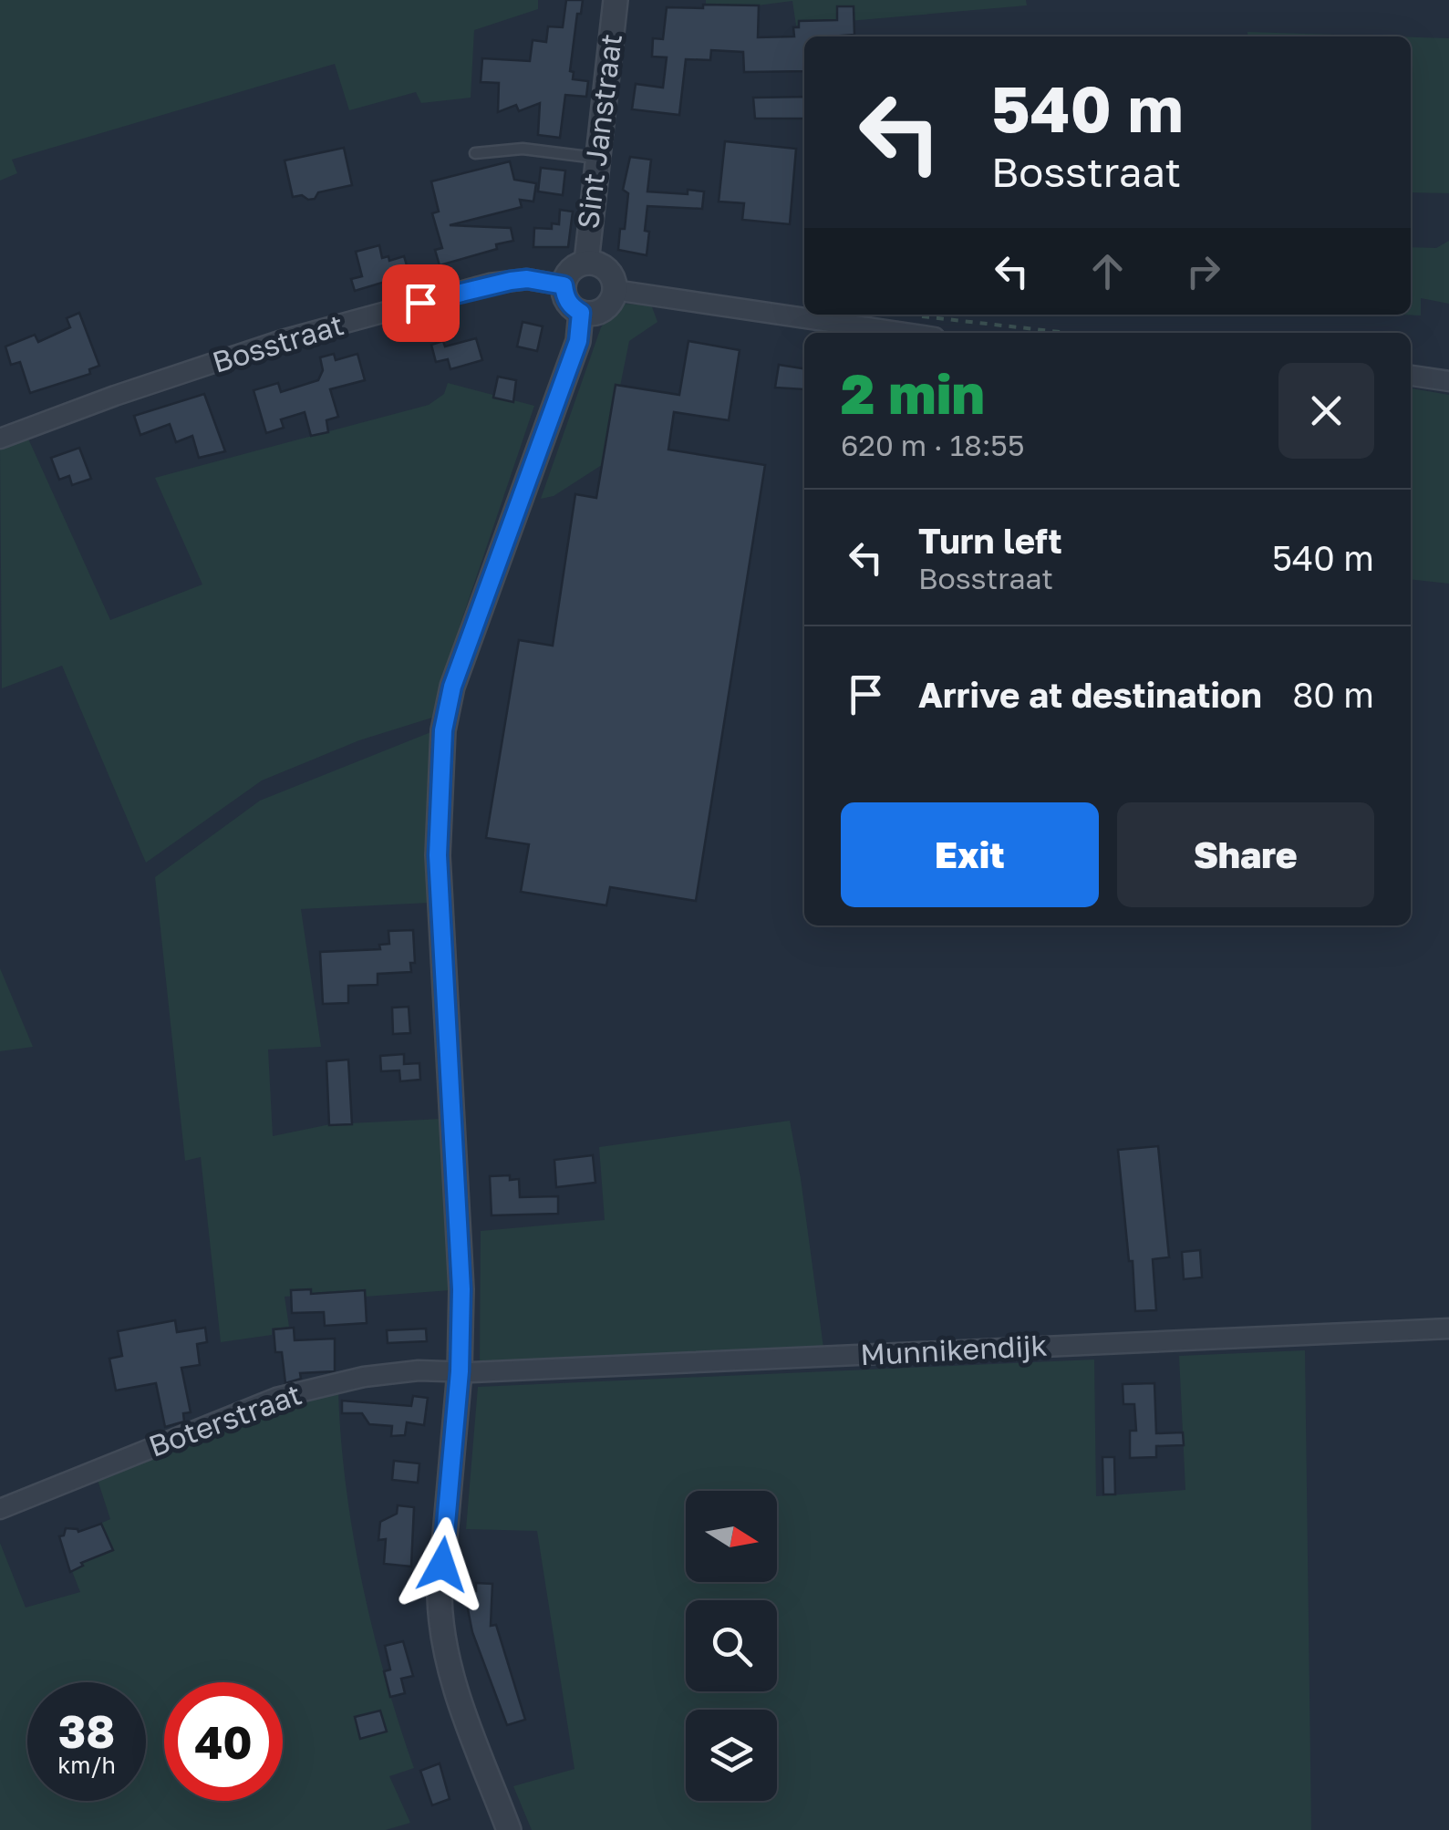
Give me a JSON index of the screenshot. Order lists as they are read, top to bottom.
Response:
{
  "streets": {
    "street": [
      "Sint Janstraat",
      "Bosstraat",
      "Munnikendijk",
      "Boterstraat"
    ]
  },
  "crossings": [
    ["Sint Janstraat", "Bosstraat"],
    ["Munnikendijk", "Boterstraat"]
  ],
  "north": "right",
  "page": {
    "turn": ["540 m", "Bosstraat"],
    "heading": ["2 min", "620 m · 18:55"],
    "list": [
      {
        "name": "Turn left",
        "note": "Bosstraat",
        "value": "540 m"
      },
      {
        "name": "Arrive at destination",
        "value": "80 m"
      }
    ],
    "buttons": ["Exit", "Share"],
    "speed": "38 km/h",
    "limit": "40"
  }
}
